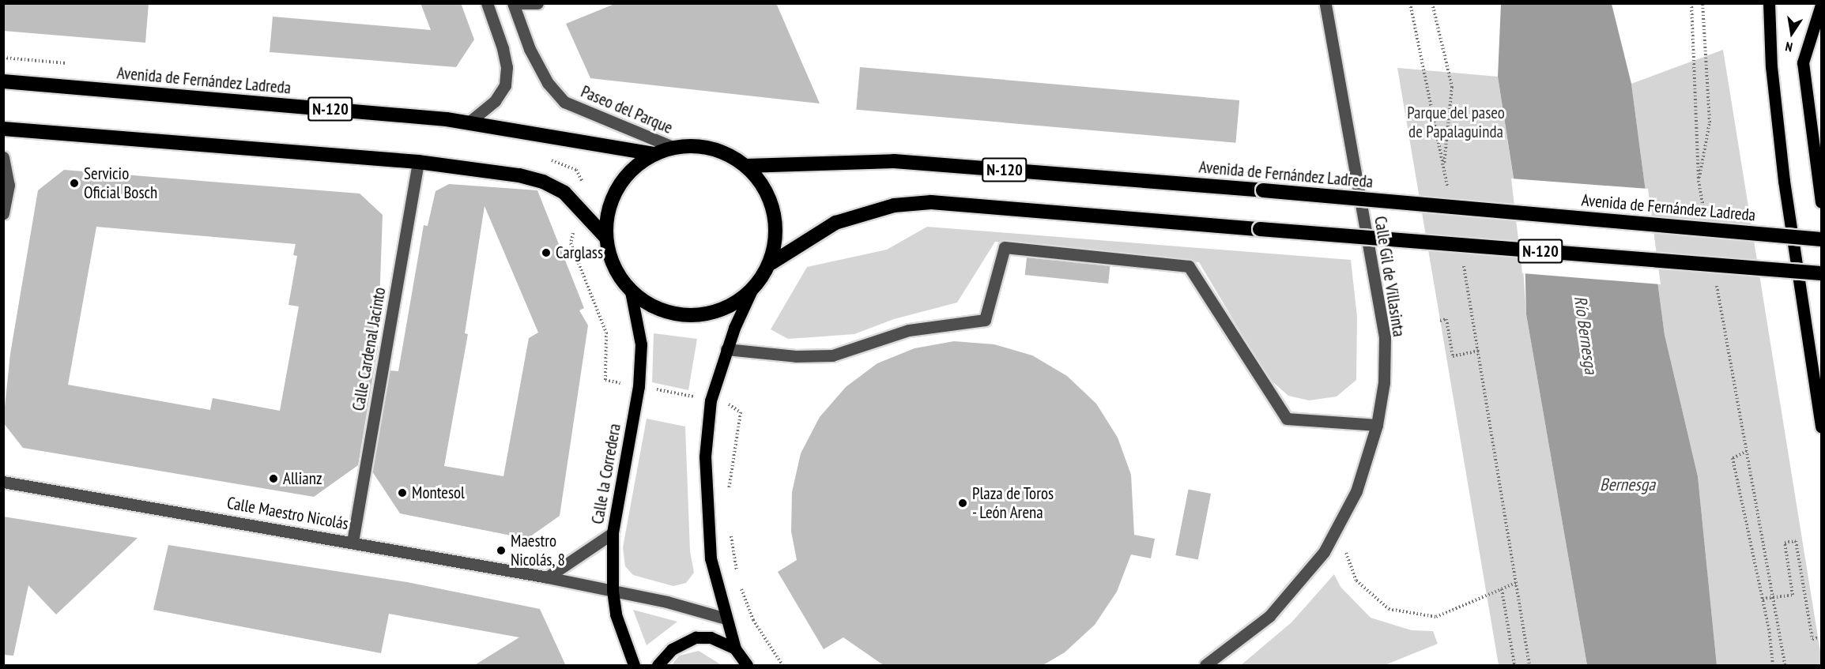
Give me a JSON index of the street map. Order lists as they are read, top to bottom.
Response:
{
  "streets": {
    "highway": ["Avenida de Fernández Ladreda", "N-120"],
    "main road": ["Calle la Corredera"],
    "street": [
      "Paseo del Parque",
      "Calle Gil de Villasinta",
      "Calle Cardenal Jacinto",
      "Calle Maestro Nicolás"
    ]
  },
  "crossings": [
    ["Avenida de Fernández Ladreda", "N-120"],
    ["Avenida de Fernández Ladreda", "Paseo del Parque"],
    ["Avenida de Fernández Ladreda", "Calle la Corredera"],
    ["N-120", "Paseo del Parque"],
    ["N-120", "Calle Cardenal Jacinto"],
    ["N-120", "Calle la Corredera"],
    ["Paseo del Parque", "Calle la Corredera"],
    ["Calle Cardenal Jacinto", "Calle Maestro Nicolás"],
    ["Calle la Corredera", "Calle Maestro Nicolás"]
  ],
  "water": ["Río Bernesga", "Bernesga"],
  "parks": ["Parque del paseo de Papalaguinda"],
  "places": [
    "Servicio Oficial Bosch",
    "Carglass",
    "Allianz",
    "Montesol",
    "Plaza de Toros - León Arena",
    "Maestro Nicolás, 8"
  ],
  "north": "bottom"
}
